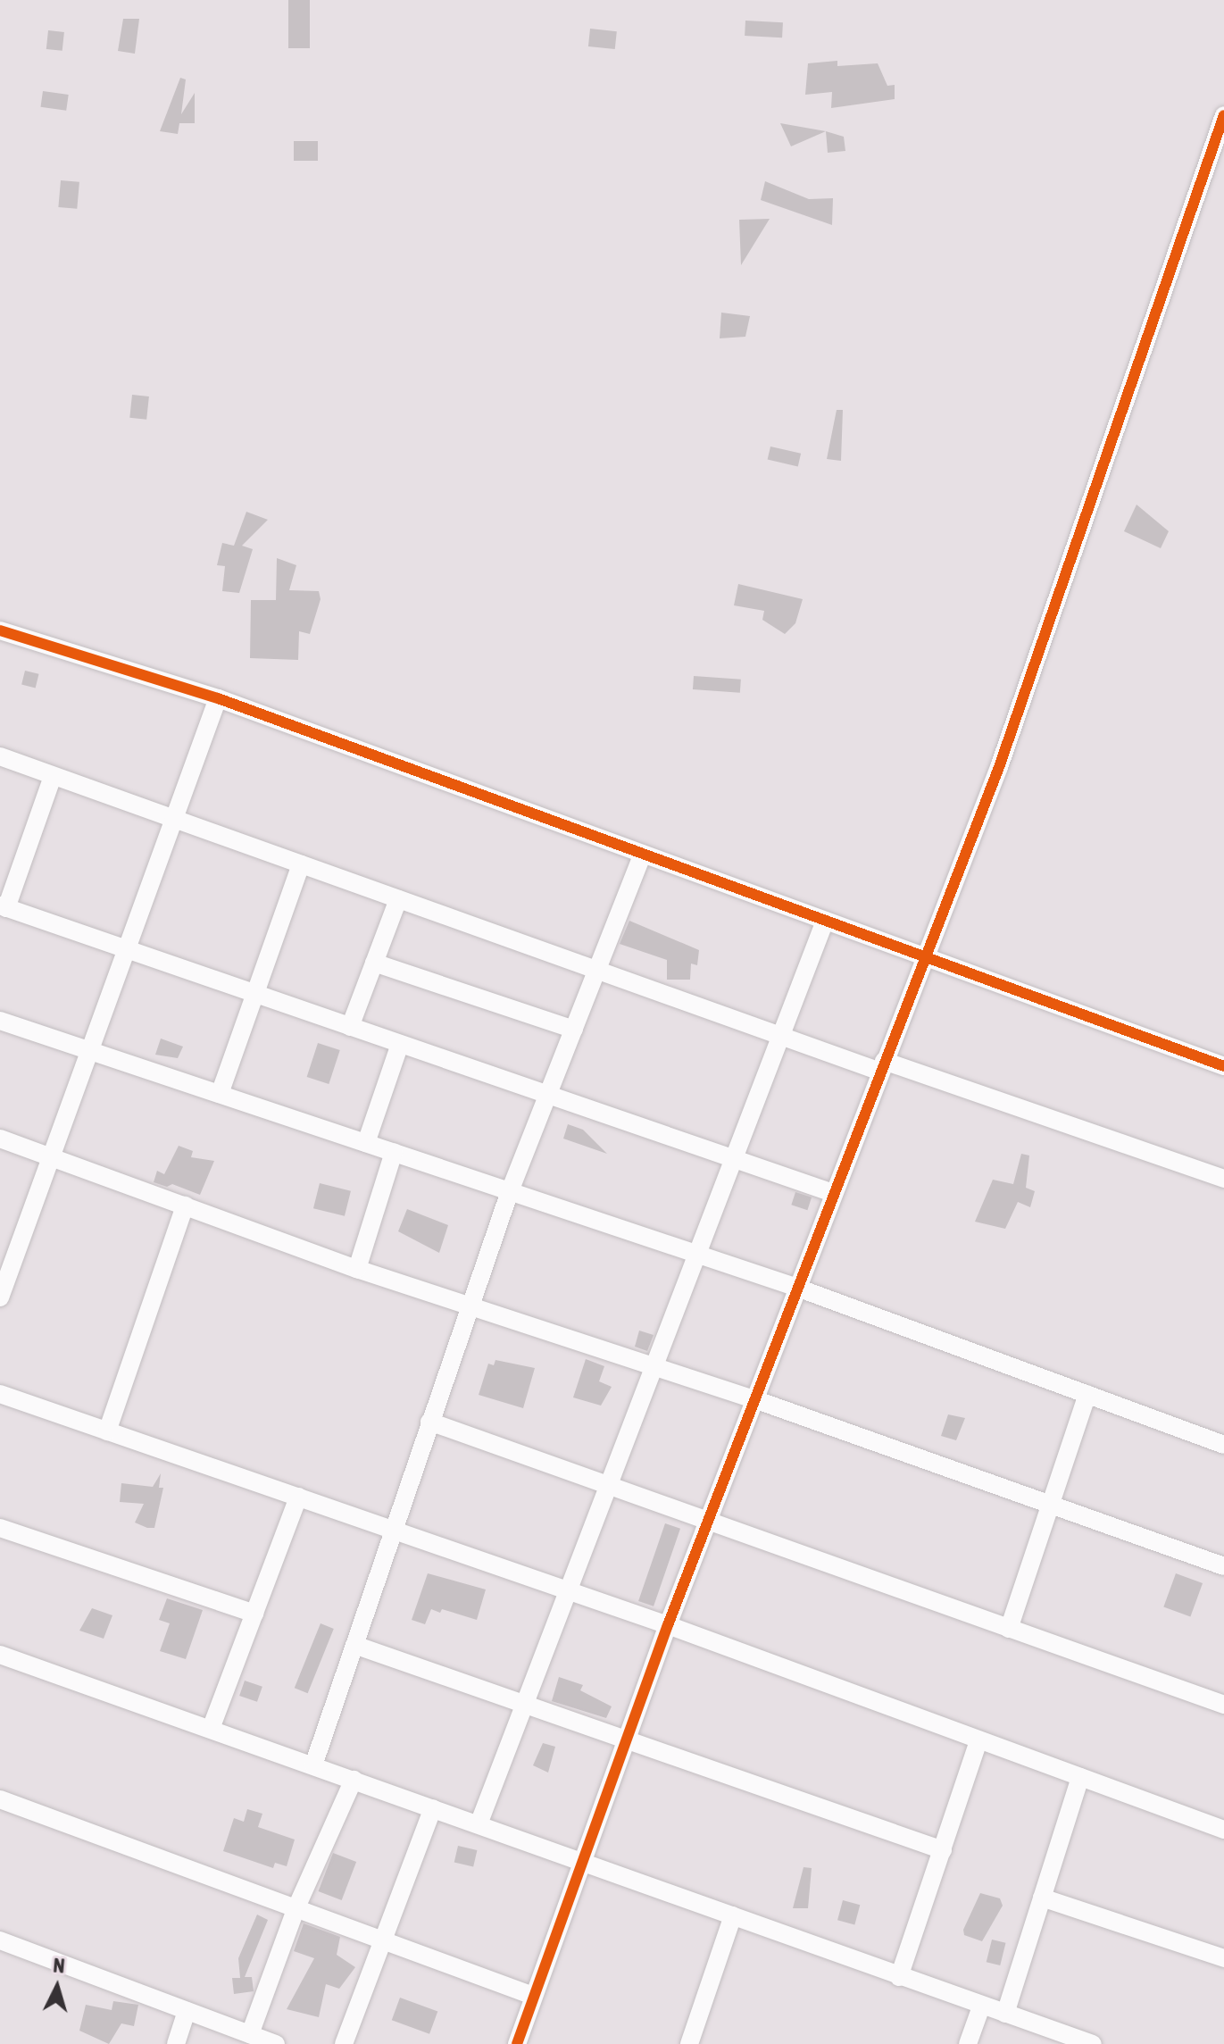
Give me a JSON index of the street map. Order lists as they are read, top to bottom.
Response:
{
  "north": "top"
}
